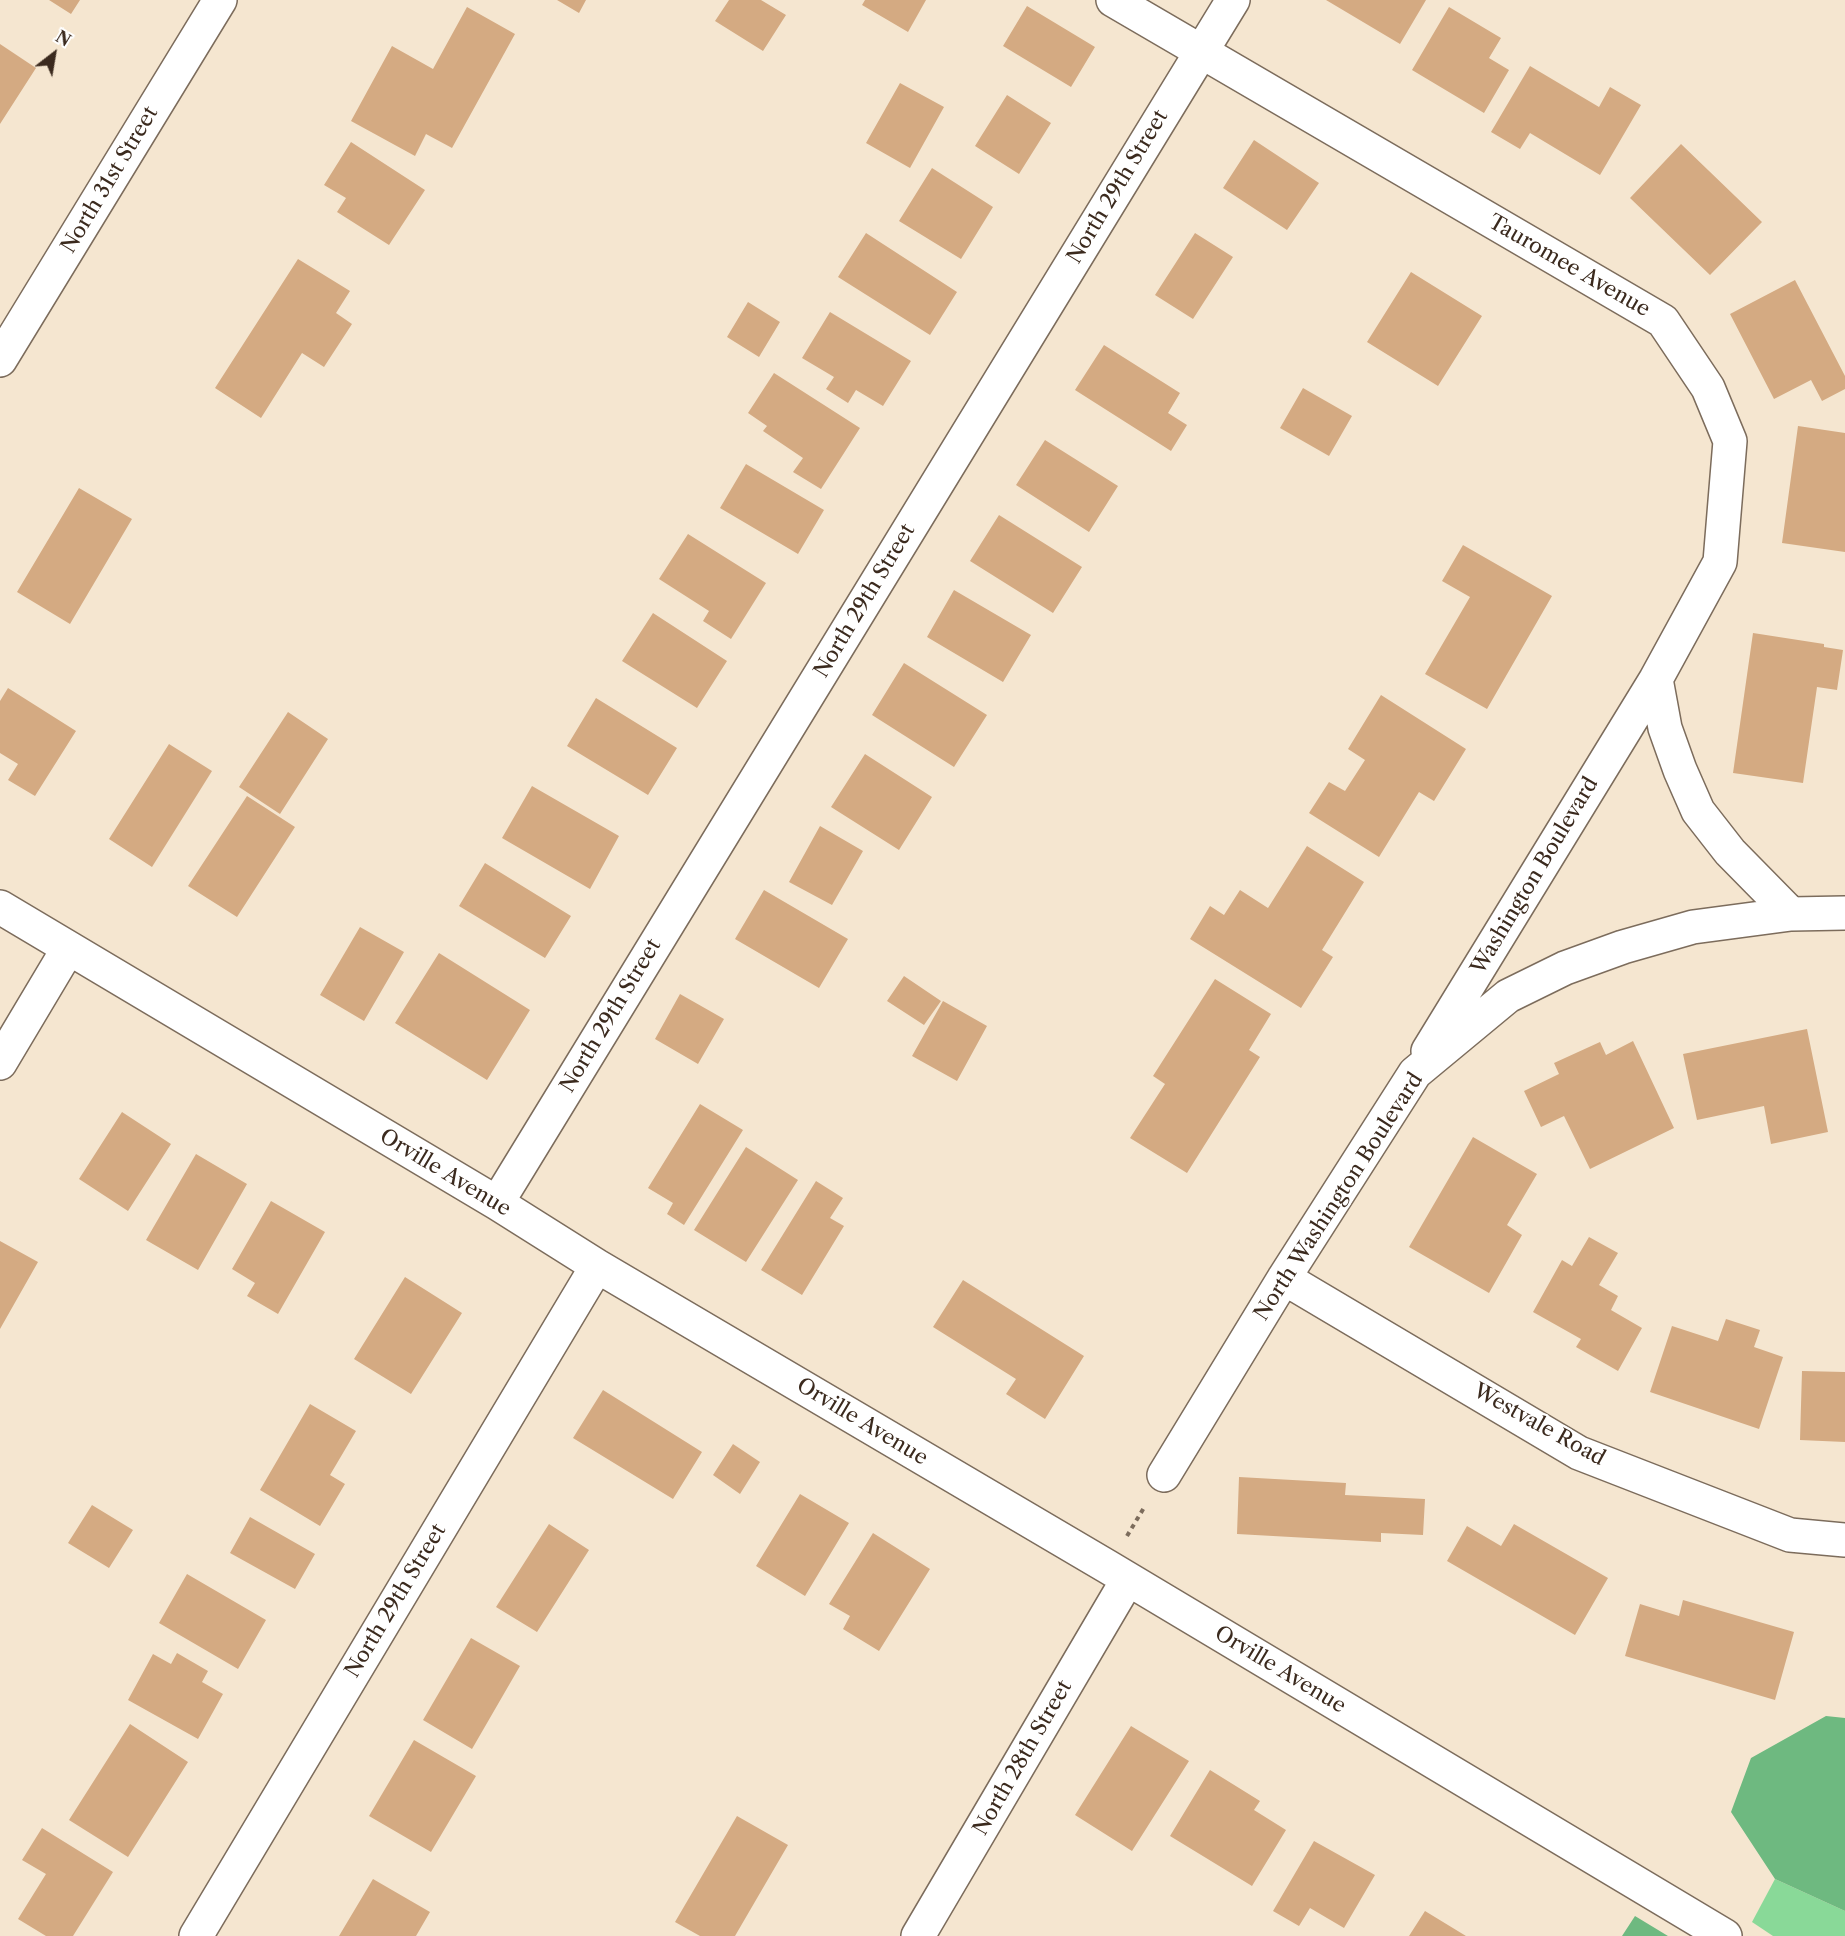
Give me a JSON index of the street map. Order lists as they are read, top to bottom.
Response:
{
  "streets": {
    "street": [
      "North 31st Street",
      "North 29th Street",
      "Tauromee Avenue",
      "Washington Boulevard",
      "Orville Avenue",
      "North Washington Boulevard",
      "Westvale Road",
      "North 28th Street"
    ]
  },
  "crossings": [
    ["North 29th Street", "Tauromee Avenue"],
    ["North 29th Street", "Orville Avenue"],
    ["Tauromee Avenue", "Washington Boulevard"],
    ["Washington Boulevard", "North Washington Boulevard"],
    ["Orville Avenue", "North 28th Street"],
    ["North Washington Boulevard", "Westvale Road"]
  ],
  "north": "top right"
}
